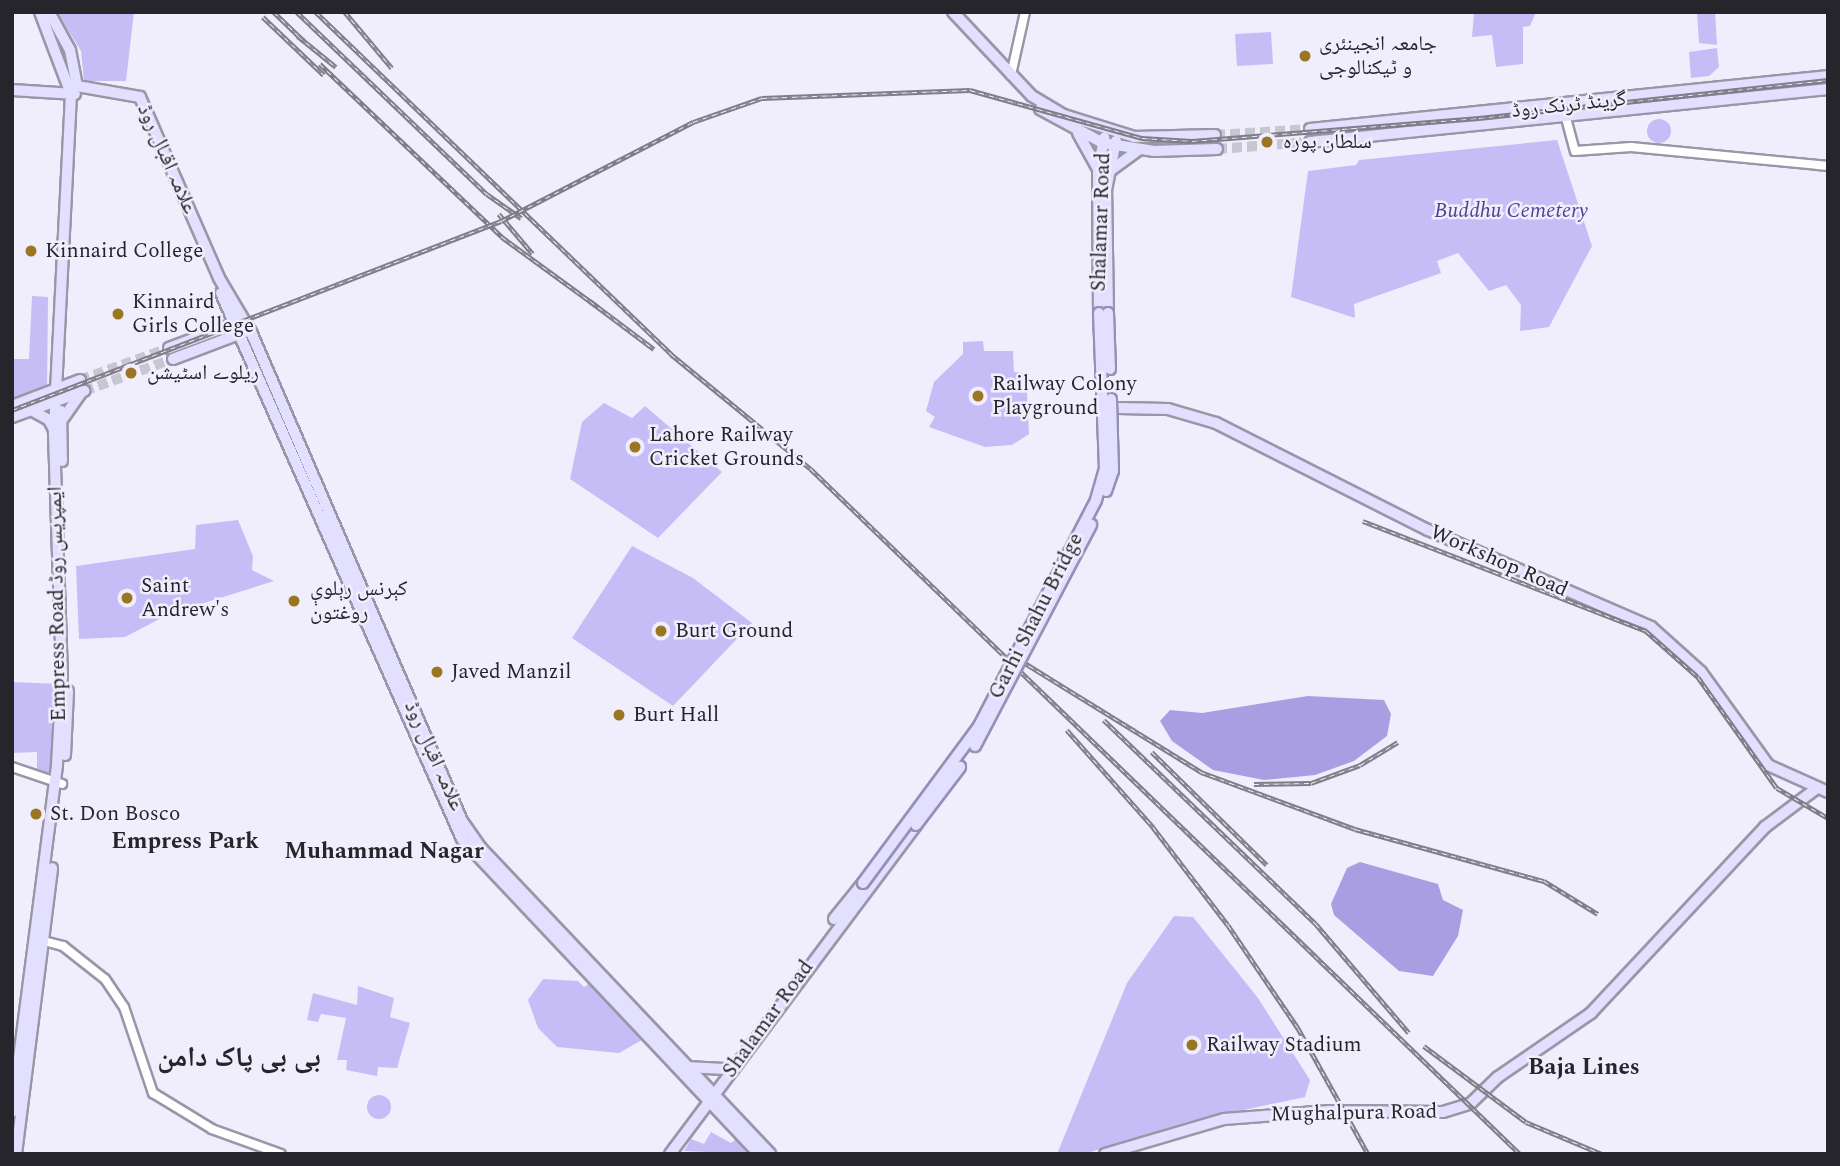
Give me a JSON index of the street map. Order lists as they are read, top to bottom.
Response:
{
  "streets": {
    "main road": [
      "گرینڈ ٹرنک روڈ",
      "علامہ اقبال روڈ",
      "Shalamar Road",
      "Workshop Road",
      "Empress Road ایمپریس روڈ",
      "Garhi Shahu Bridge",
      "Mughalpura Road"
    ]
  },
  "crossings": [
    ["علامہ اقبال روڈ", "Shalamar Road"],
    ["Shalamar Road", "Garhi Shahu Bridge"],
    ["Workshop Road", "Mughalpura Road"]
  ],
  "districts": [
    "Empress Park",
    "Muhammad Nagar",
    "بی بی پاک دامن",
    "Baja Lines"
  ],
  "parks": ["Buddhu Cemetery"],
  "places": [
    "جامعہ انجینئری و ٹیکنالوجی",
    "سلطان پورہ",
    "Kinnaird College",
    "Kinnaird Girls College",
    "ریلوے اسٹیشن",
    "Railway Colony Playground",
    "Lahore Railway Cricket Grounds",
    "Saint Andrew's",
    "کېرنس رېلوې روغتون",
    "Burt Ground",
    "Javed Manzil",
    "Burt Hall",
    "St. Don Bosco",
    "Railway Stadium"
  ]
}
